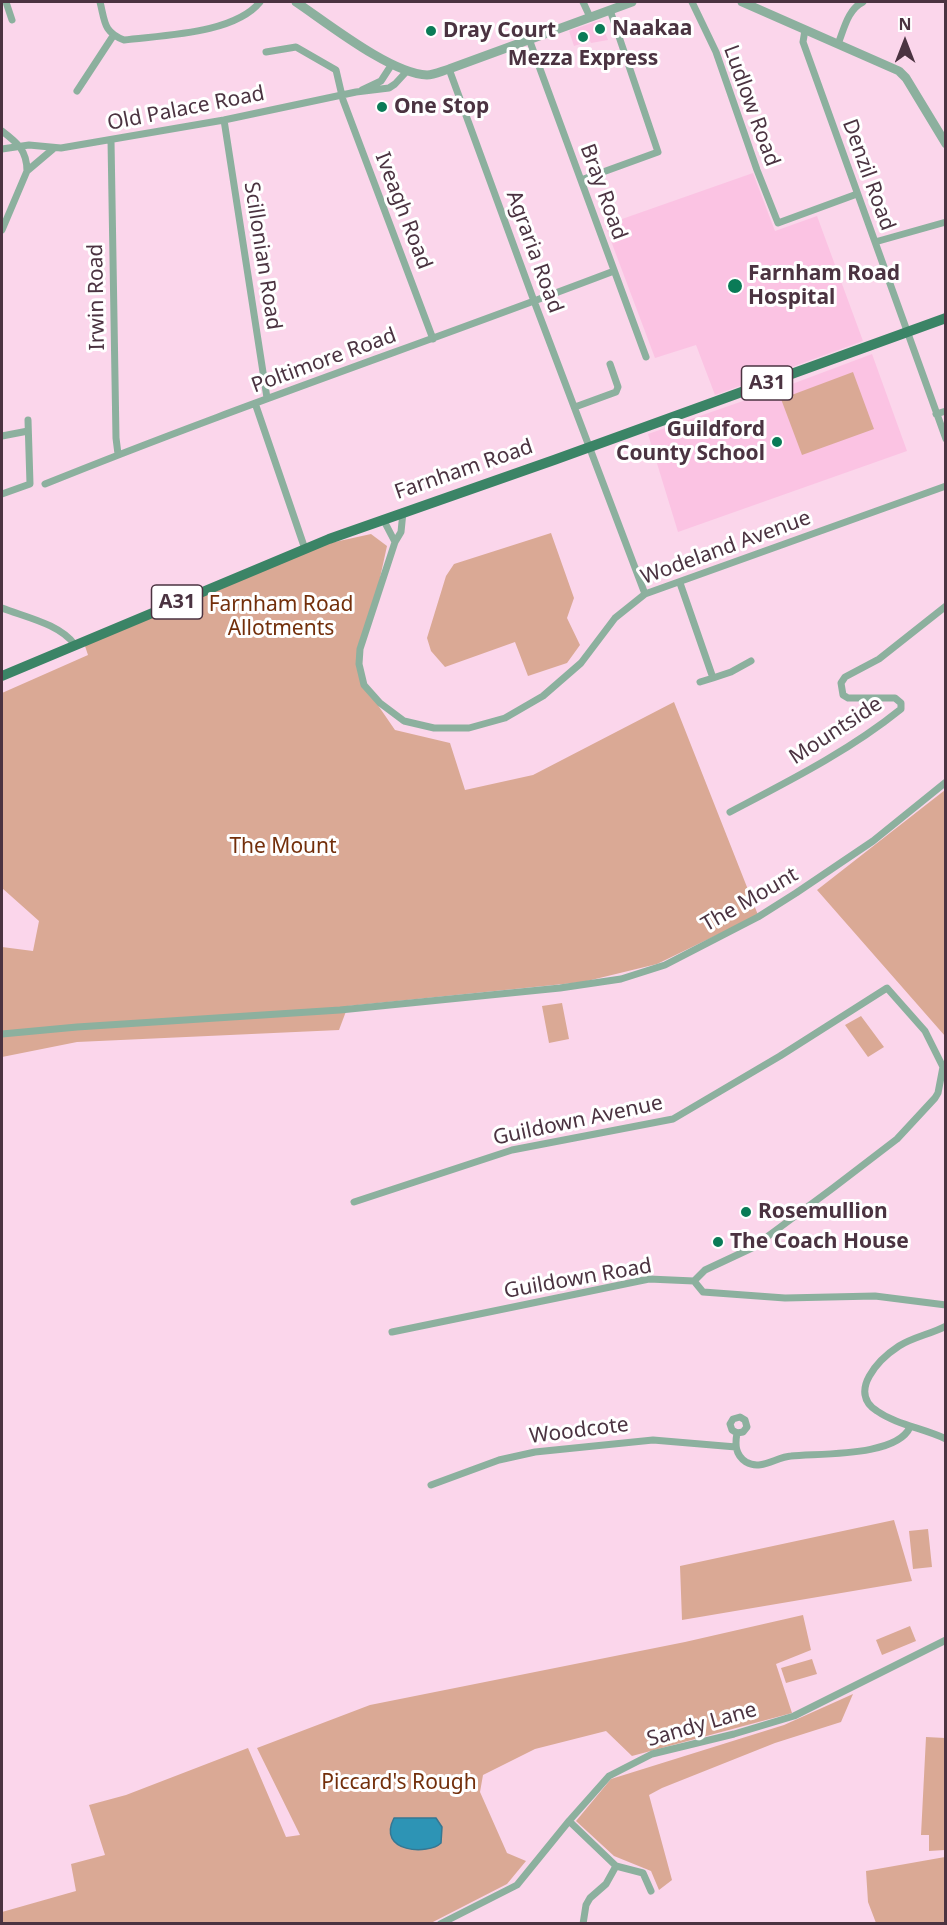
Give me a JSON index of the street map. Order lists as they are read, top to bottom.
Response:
{
  "streets": {
    "main road": ["A31", "Farnham Road"],
    "street": [
      "Ludlow Road",
      "Old Palace Road",
      "Denzil Road",
      "Bray Road",
      "Iveagh Road",
      "Agraria Road",
      "Scillonian Road",
      "Irwin Road",
      "Poltimore Road",
      "Wodeland Avenue",
      "Mountside",
      "The Mount",
      "Guildown Avenue",
      "Guildown Road",
      "Woodcote",
      "Sandy Lane"
    ]
  },
  "crossings": [
    ["Ludlow Road", "Denzil Road"],
    ["Old Palace Road", "Iveagh Road"],
    ["Old Palace Road", "Scillonian Road"],
    ["Old Palace Road", "Irwin Road"],
    ["Denzil Road", "Farnham Road"],
    ["Bray Road", "Poltimore Road"],
    ["Iveagh Road", "Poltimore Road"],
    ["Agraria Road", "Poltimore Road"],
    ["Agraria Road", "Farnham Road"],
    ["Agraria Road", "Wodeland Avenue"],
    ["Scillonian Road", "Poltimore Road"],
    ["Irwin Road", "Poltimore Road"],
    ["Farnham Road", "Wodeland Avenue"],
    ["Guildown Avenue", "Guildown Road"]
  ],
  "parks": ["Farnham Road Allotments", "The Mount", "Piccard's Rough"],
  "places": [
    "Naakaa",
    "Dray Court",
    "Mezza Express",
    "One Stop",
    "Farnham Road Hospital",
    "Guildford County School",
    "Rosemullion",
    "The Coach House"
  ],
  "north": "top"
}
